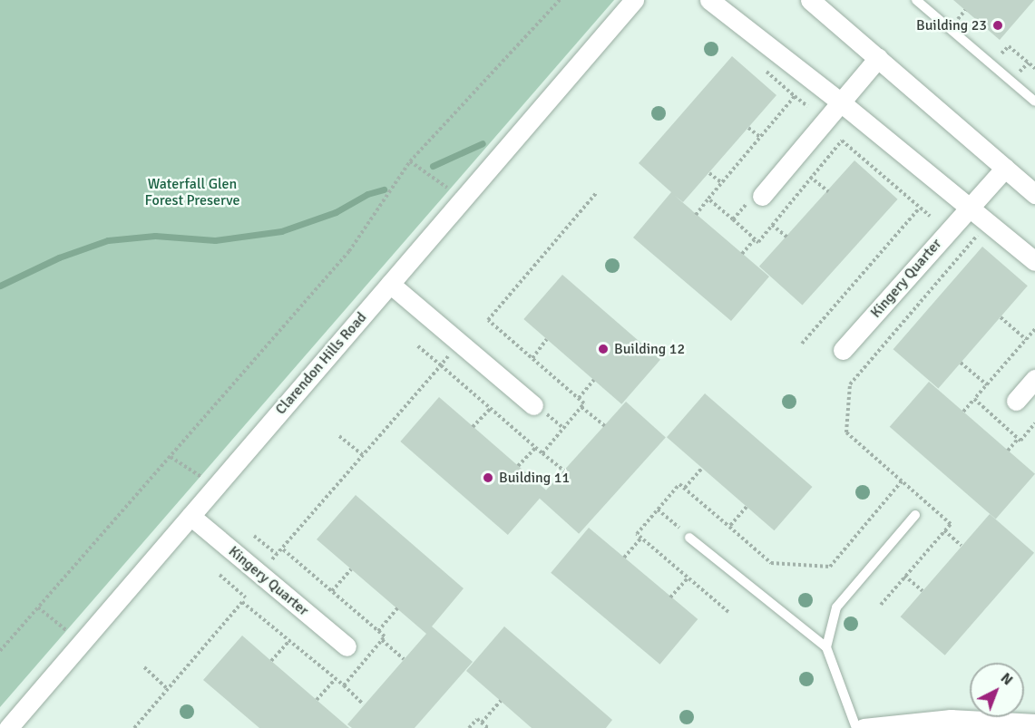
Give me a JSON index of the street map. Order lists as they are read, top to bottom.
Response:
{
  "streets": {
    "street": ["Kingery Quarter", "Clarendon Hills Road"]
  },
  "crossings": [
    ["Kingery Quarter", "Clarendon Hills Road"]
  ],
  "parks": ["Waterfall Glen Forest Preserve"],
  "places": ["Building 23", "Building 12", "Building 11"],
  "north": "top right"
}
